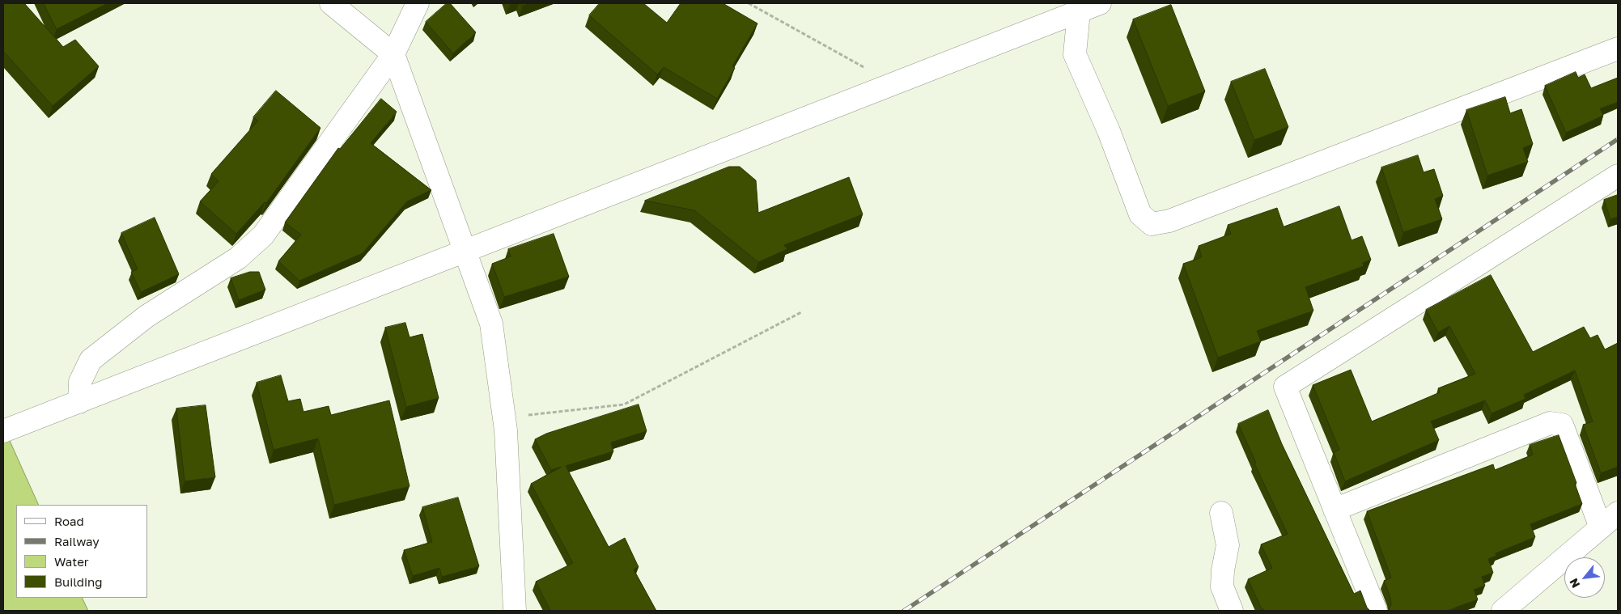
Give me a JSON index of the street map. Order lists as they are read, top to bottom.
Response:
{
  "legend": [
    "Road",
    "Railway",
    "Water",
    "Building"
  ],
  "north": "bottom left"
}
